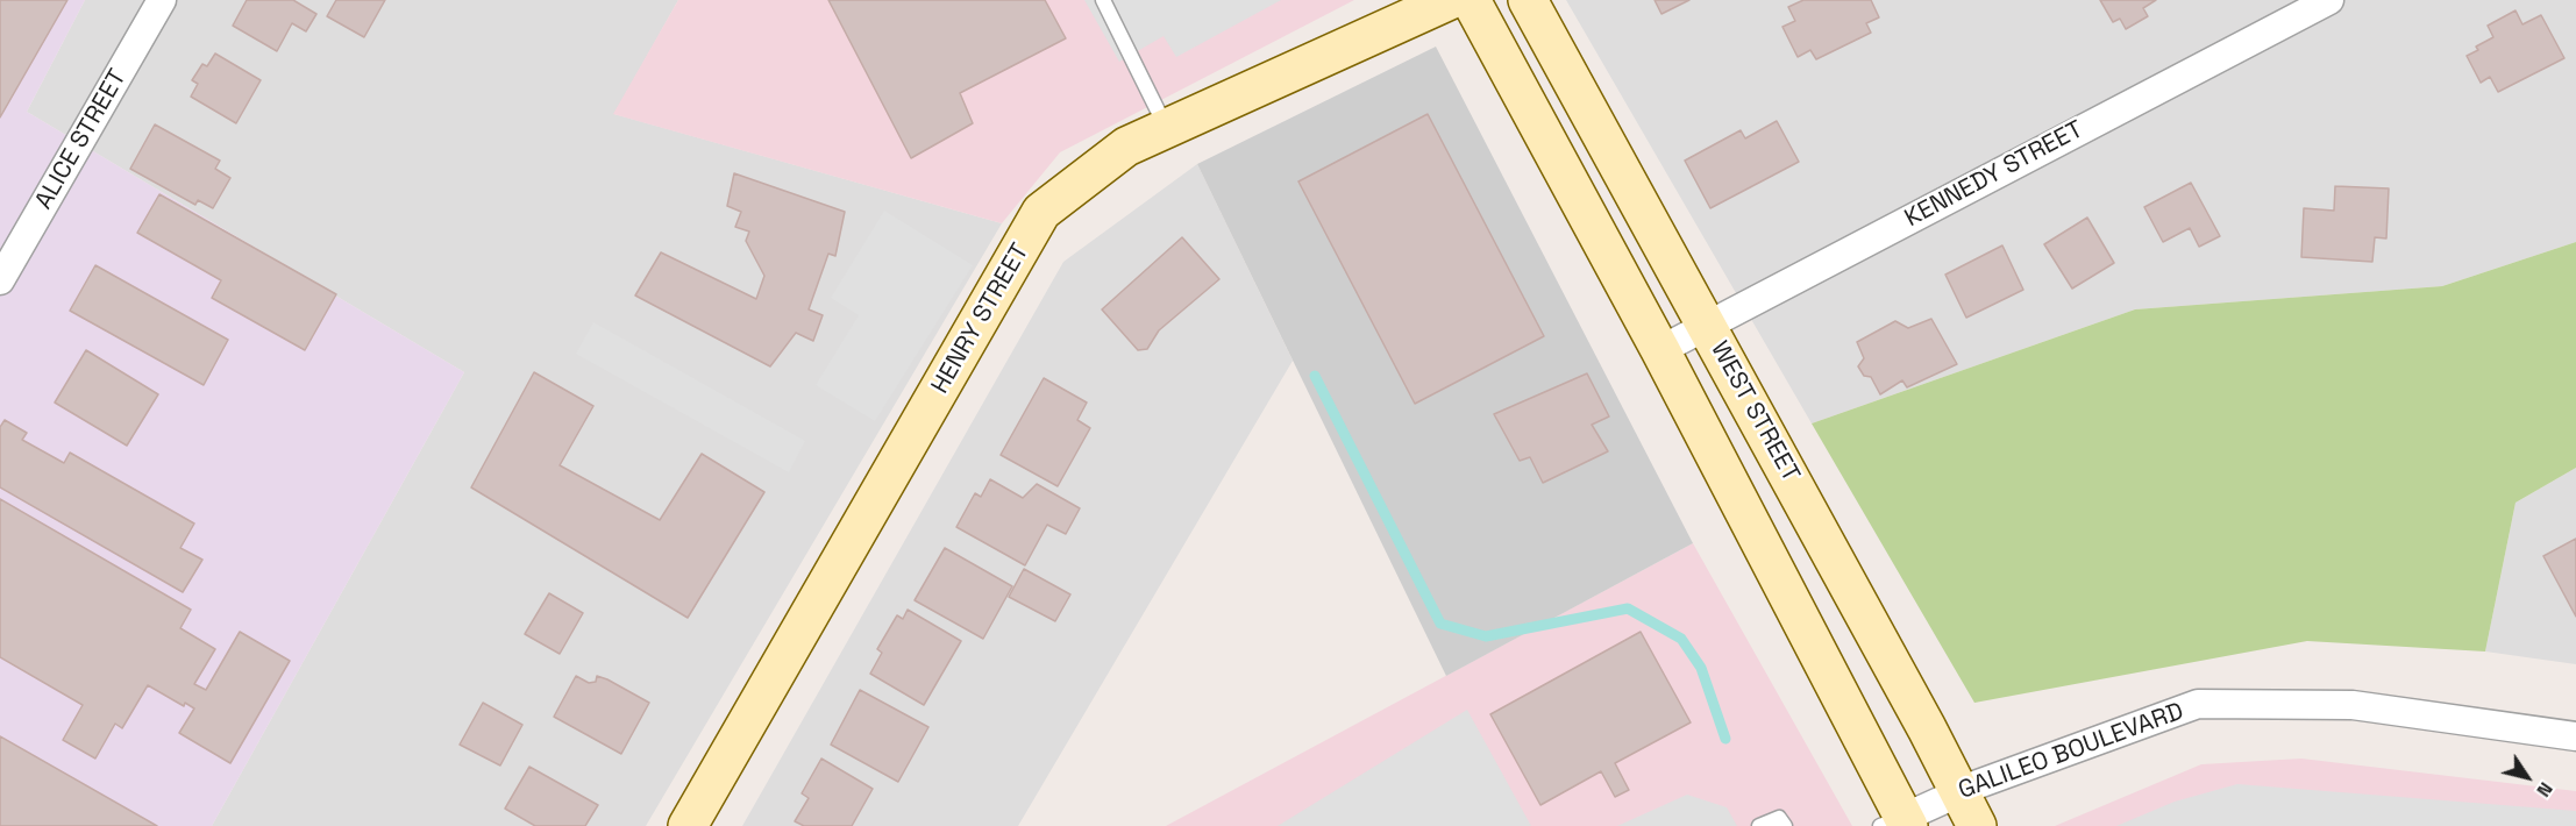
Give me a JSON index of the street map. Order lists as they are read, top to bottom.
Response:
{
  "streets": {
    "main road": ["HENRY STREET", "WEST STREET"],
    "street": ["ALICE STREET", "KENNEDY STREET", "GALILEO BOULEVARD"]
  },
  "crossings": [
    ["KENNEDY STREET", "WEST STREET"],
    ["WEST STREET", "GALILEO BOULEVARD"]
  ],
  "north": "bottom right"
}
